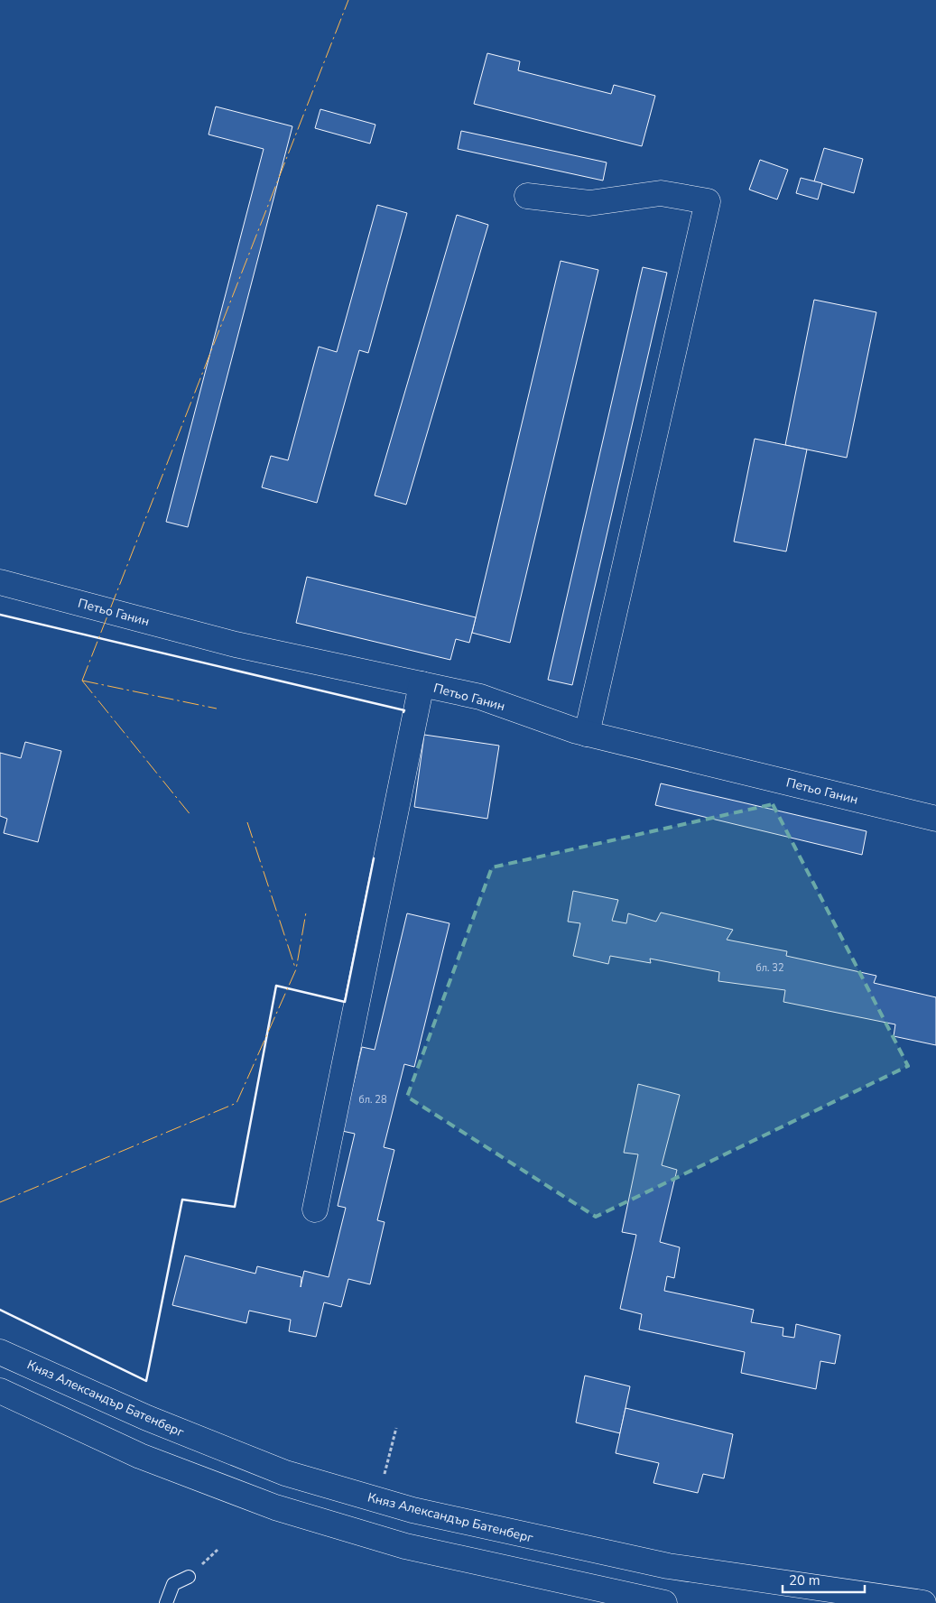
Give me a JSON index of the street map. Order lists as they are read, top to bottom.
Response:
{
  "streets": {
    "street": ["Петьо Ганин", "Княз Александър Батенберг"]
  },
  "house_numbers": ["бл. 32", "бл. 28"],
  "scale_bar": "20 m"
}
